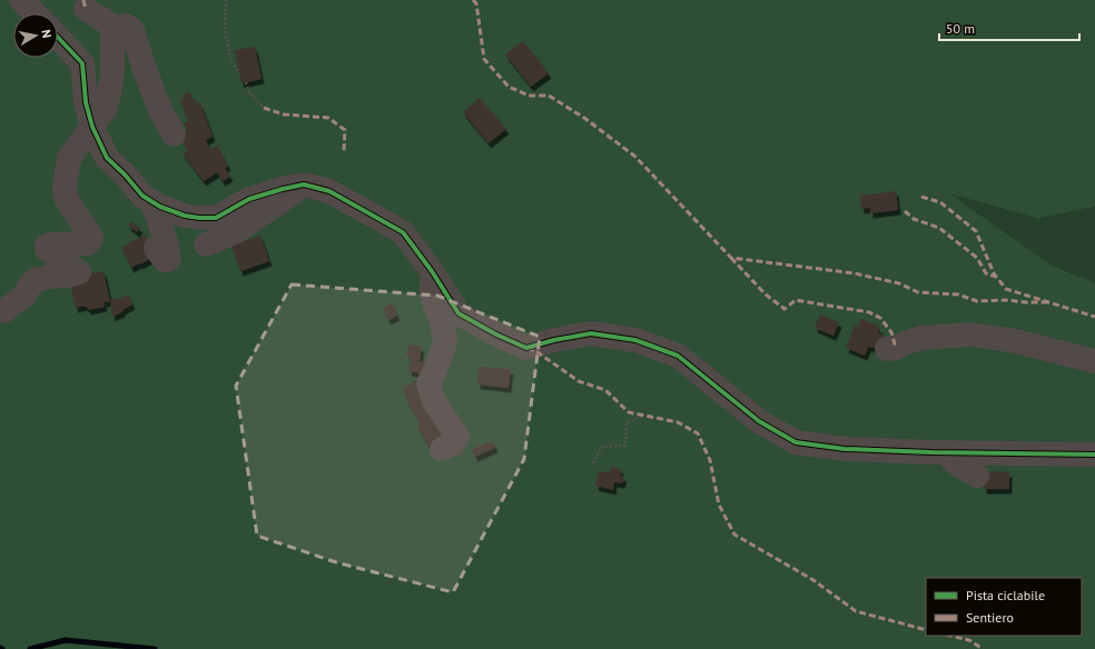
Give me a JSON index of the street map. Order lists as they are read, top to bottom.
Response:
{
  "legend": ["Pista ciclabile", "Sentiero"],
  "scale_bar": "50 m",
  "north": "right"
}
